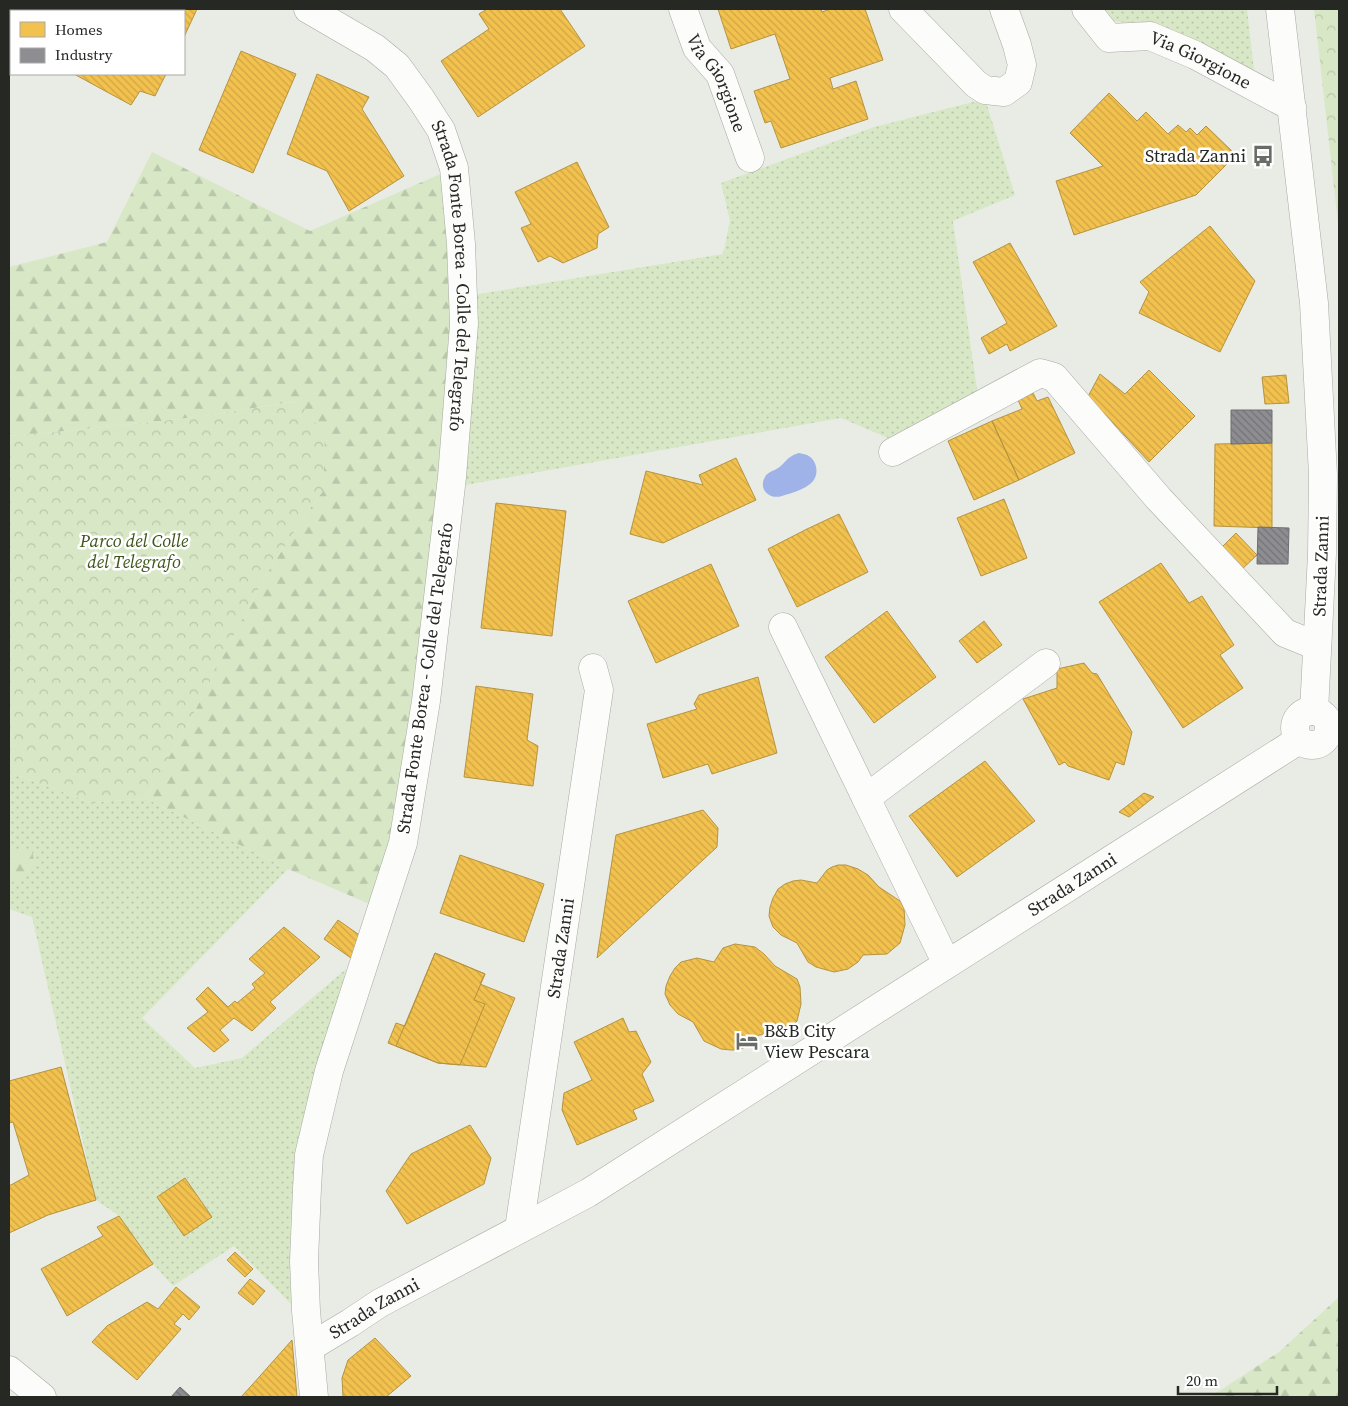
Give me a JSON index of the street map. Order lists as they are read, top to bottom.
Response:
{
  "streets": {
    "street": ["Via Giorgione", "Strada Fonte Borea - Colle del Telegrafo", "Strada Zanni"]
  },
  "crossings": [
    ["Via Giorgione", "Strada Zanni"],
    ["Strada Fonte Borea - Colle del Telegrafo", "Strada Zanni"]
  ],
  "parks": ["Parco del Colle del Telegrafo"],
  "places": {
    "bus stop": ["Strada Zanni"],
    "hotel": ["B&B City View Pescara"]
  },
  "legend": ["Homes", "Industry"],
  "scale_bar": "20 m"
}
